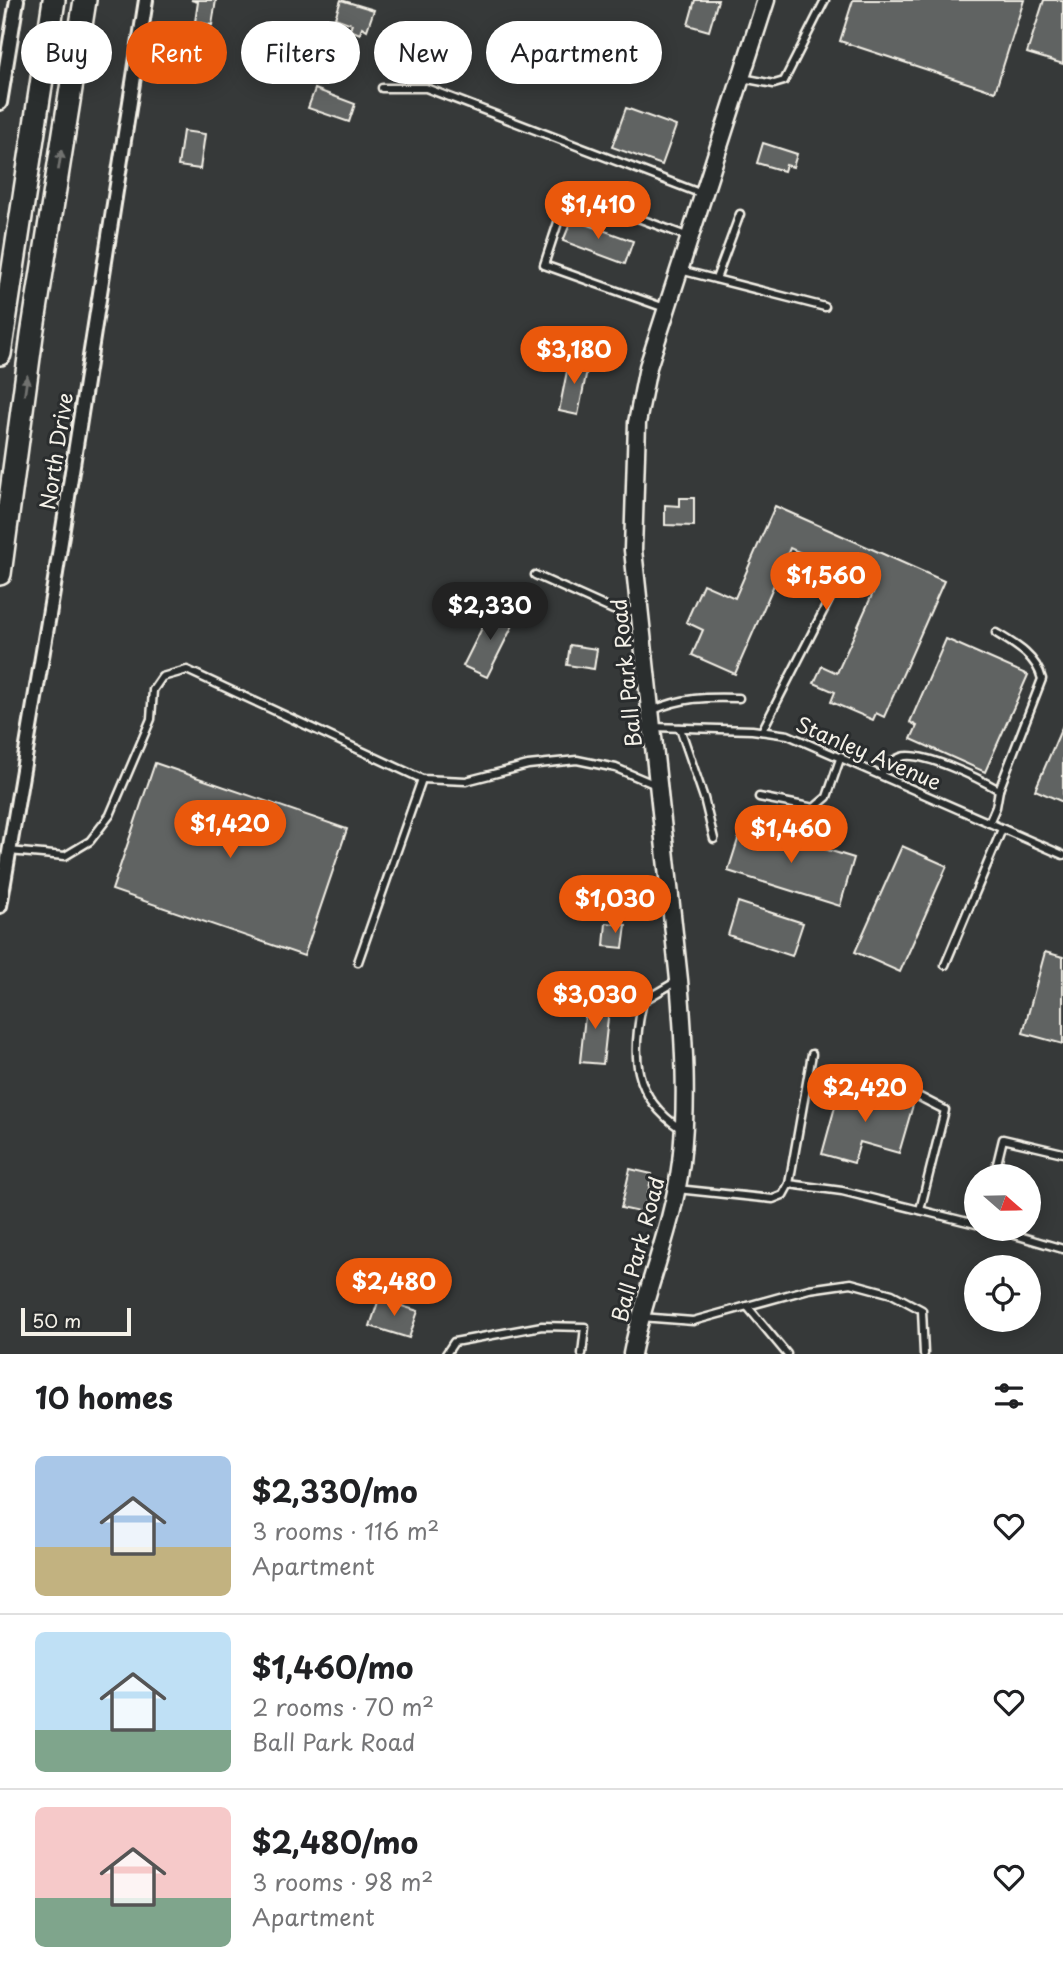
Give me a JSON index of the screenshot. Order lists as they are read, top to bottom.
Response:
{
  "streets": {
    "street": ["North Drive", "Ball Park Road"],
    "lane": ["Stanley Avenue"]
  },
  "crossings": [
    ["Ball Park Road", "Stanley Avenue"]
  ],
  "scale_bar": "50 m",
  "north": "right",
  "page": {
    "chip": [
      "Buy",
      "Rent",
      "Filters",
      "New",
      "Apartment"
    ],
    "price": [
      "$1,410",
      "$3,180",
      "$1,560",
      "$2,330",
      "$1,420",
      "$1,460",
      "$1,030",
      "$3,030",
      "$2,420",
      "$2,480"
    ],
    "scale": "50 m",
    "heading": "10 homes",
    "list": [
      {
        "name": "$2,330/mo",
        "note": "3 rooms · 116 m² · Apartment"
      },
      {
        "name": "$1,460/mo",
        "note": "2 rooms · 70 m² · Ball Park Road"
      },
      {
        "name": "$2,480/mo",
        "note": "3 rooms · 98 m² · Apartment"
      }
    ]
  }
}
